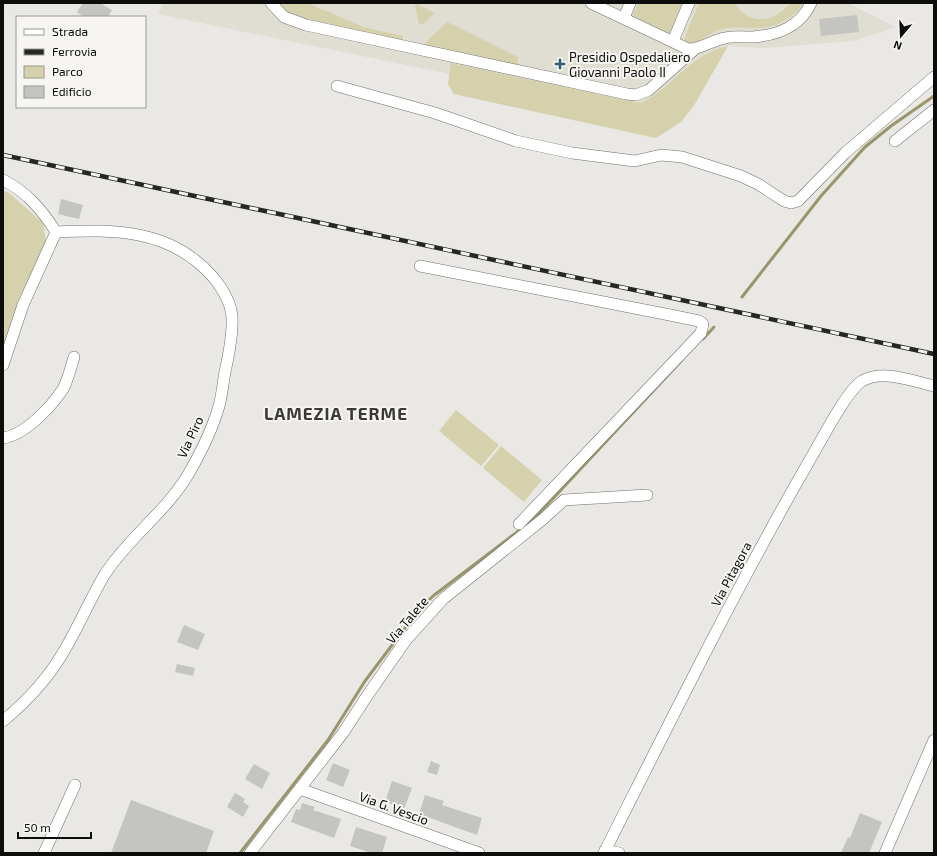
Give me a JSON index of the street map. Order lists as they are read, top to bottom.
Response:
{
  "streets": {
    "street": [
      "Via Piro",
      "Via Pitagora",
      "Via Talete",
      "Via G. Vescio"
    ]
  },
  "crossings": [
    ["Via Talete", "Via G. Vescio"]
  ],
  "districts": ["LAMEZIA TERME"],
  "places": {
    "health": ["Presidio Ospedaliero Giovanni Paolo II"]
  },
  "legend": [
    "Strada",
    "Ferrovia",
    "Parco",
    "Edificio"
  ],
  "scale_bar": "50 m",
  "north": "bottom"
}
